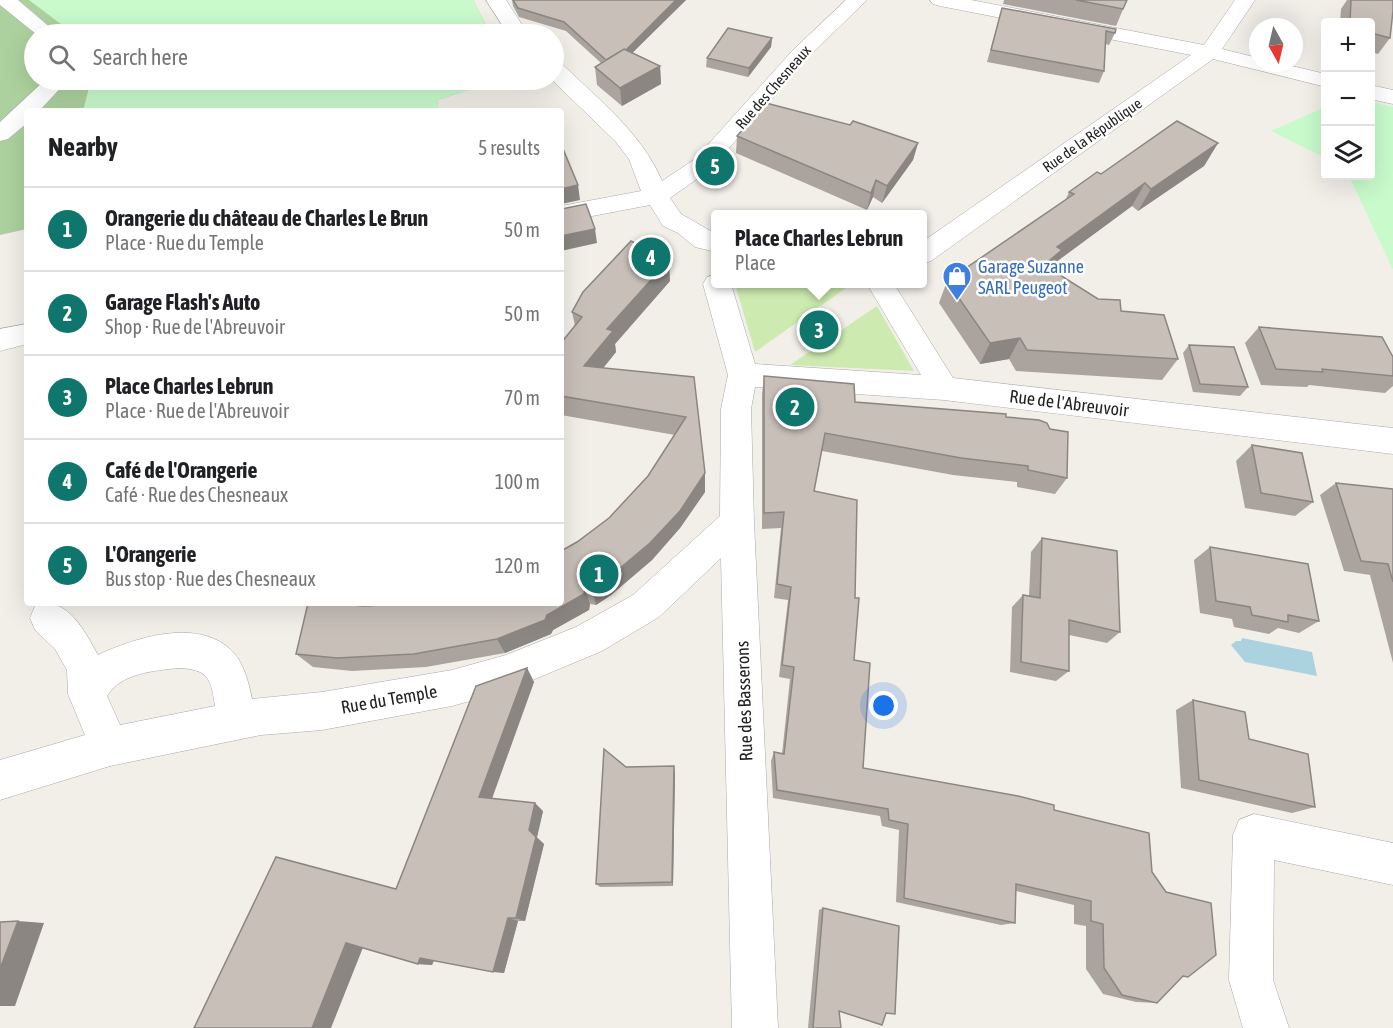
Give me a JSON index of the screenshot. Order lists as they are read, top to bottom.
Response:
{
  "streets": {
    "street": [
      "Rue des Chesneaux",
      "Rue de la République",
      "Rue de l'Abreuvoir",
      "Rue du Temple",
      "Rue des Basserons"
    ]
  },
  "crossings": [
    ["Rue de l'Abreuvoir", "Rue des Basserons"],
    ["Rue du Temple", "Rue des Basserons"]
  ],
  "places": {
    "shop": ["Garage Suzanne SARL Peugeot"]
  },
  "north": "bottom",
  "page": {
    "map_buttons": ["+", "−"],
    "search": "Search here",
    "heading": ["Nearby", "5 results"],
    "pins": [
      "5",
      "4",
      "3",
      "2",
      "1"
    ],
    "list": [
      {
        "mark": "1",
        "name": "Orangerie du château de Charles Le Brun",
        "note": "Place · Rue du Temple",
        "value": "50 m"
      },
      {
        "mark": "2",
        "name": "Garage Flash's Auto",
        "note": "Shop · Rue de l'Abreuvoir",
        "value": "50 m"
      },
      {
        "mark": "3",
        "name": "Place Charles Lebrun",
        "note": "Place · Rue de l'Abreuvoir",
        "value": "70 m"
      },
      {
        "mark": "4",
        "name": "Café de l'Orangerie",
        "note": "Café · Rue des Chesneaux",
        "value": "100 m"
      },
      {
        "mark": "5",
        "name": "L'Orangerie",
        "note": "Bus stop · Rue des Chesneaux",
        "value": "120 m"
      }
    ],
    "popup": ["Place Charles Lebrun", "Place"]
  }
}
